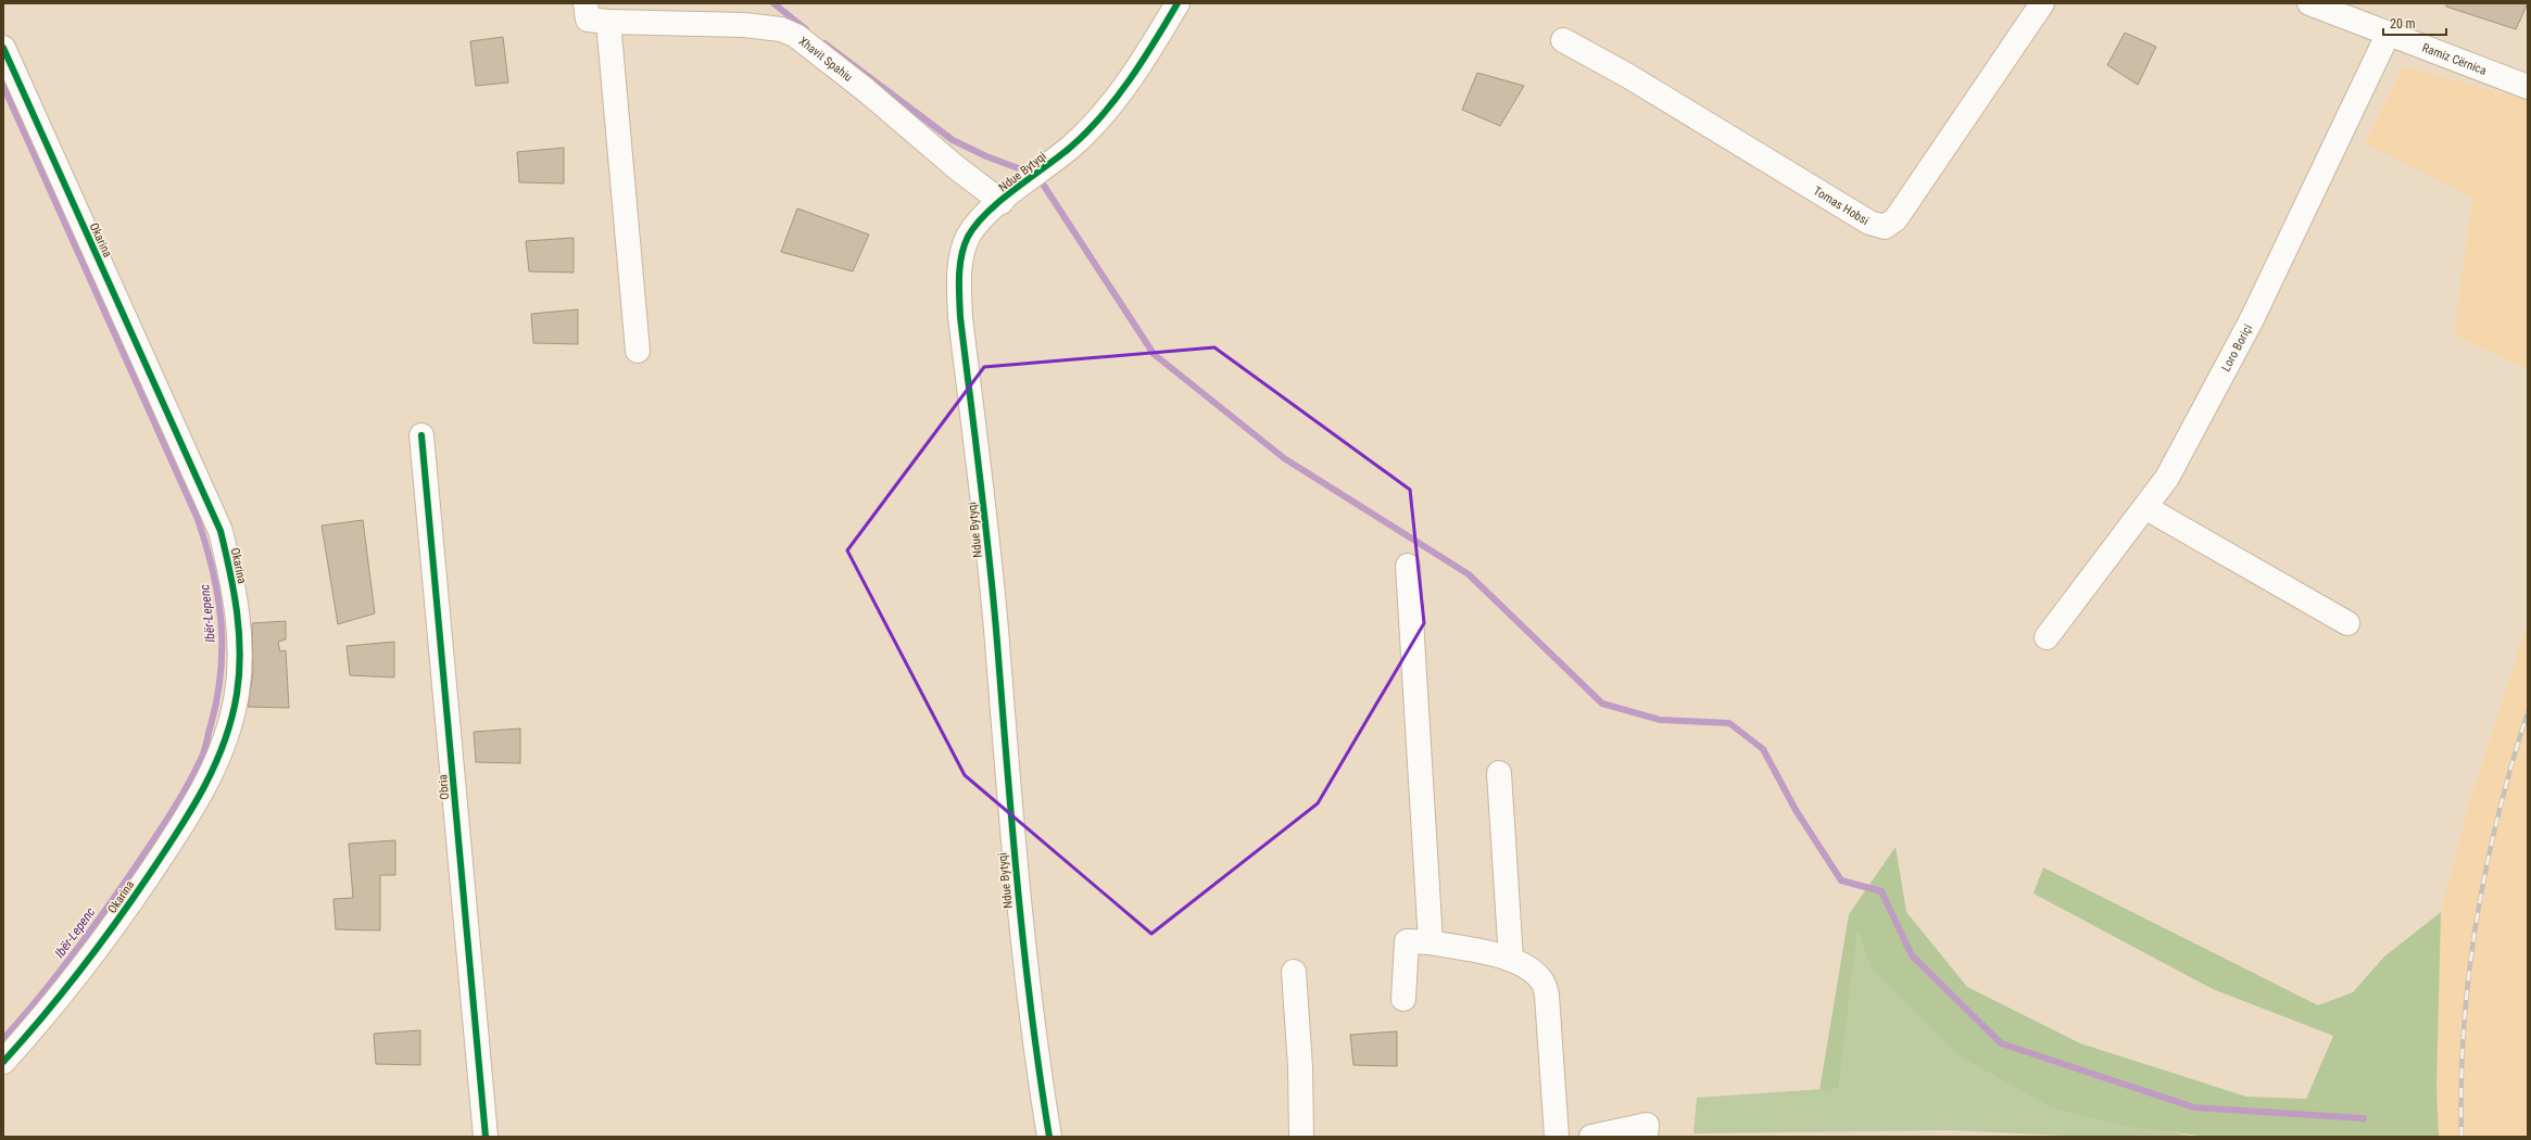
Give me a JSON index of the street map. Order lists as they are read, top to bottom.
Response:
{
  "streets": {
    "street": [
      "Xhavit Spahiu",
      "Ramiz Cërnica",
      "Ndue Bytyqi",
      "Tomas Hobsi",
      "Okarina",
      "Loro Boriçi",
      "Obria"
    ]
  },
  "crossings": [
    ["Xhavit Spahiu", "Ndue Bytyqi"],
    ["Ramiz Cërnica", "Loro Boriçi"]
  ],
  "water": ["Ibër-Lepenc"],
  "scale_bar": "20 m"
}
